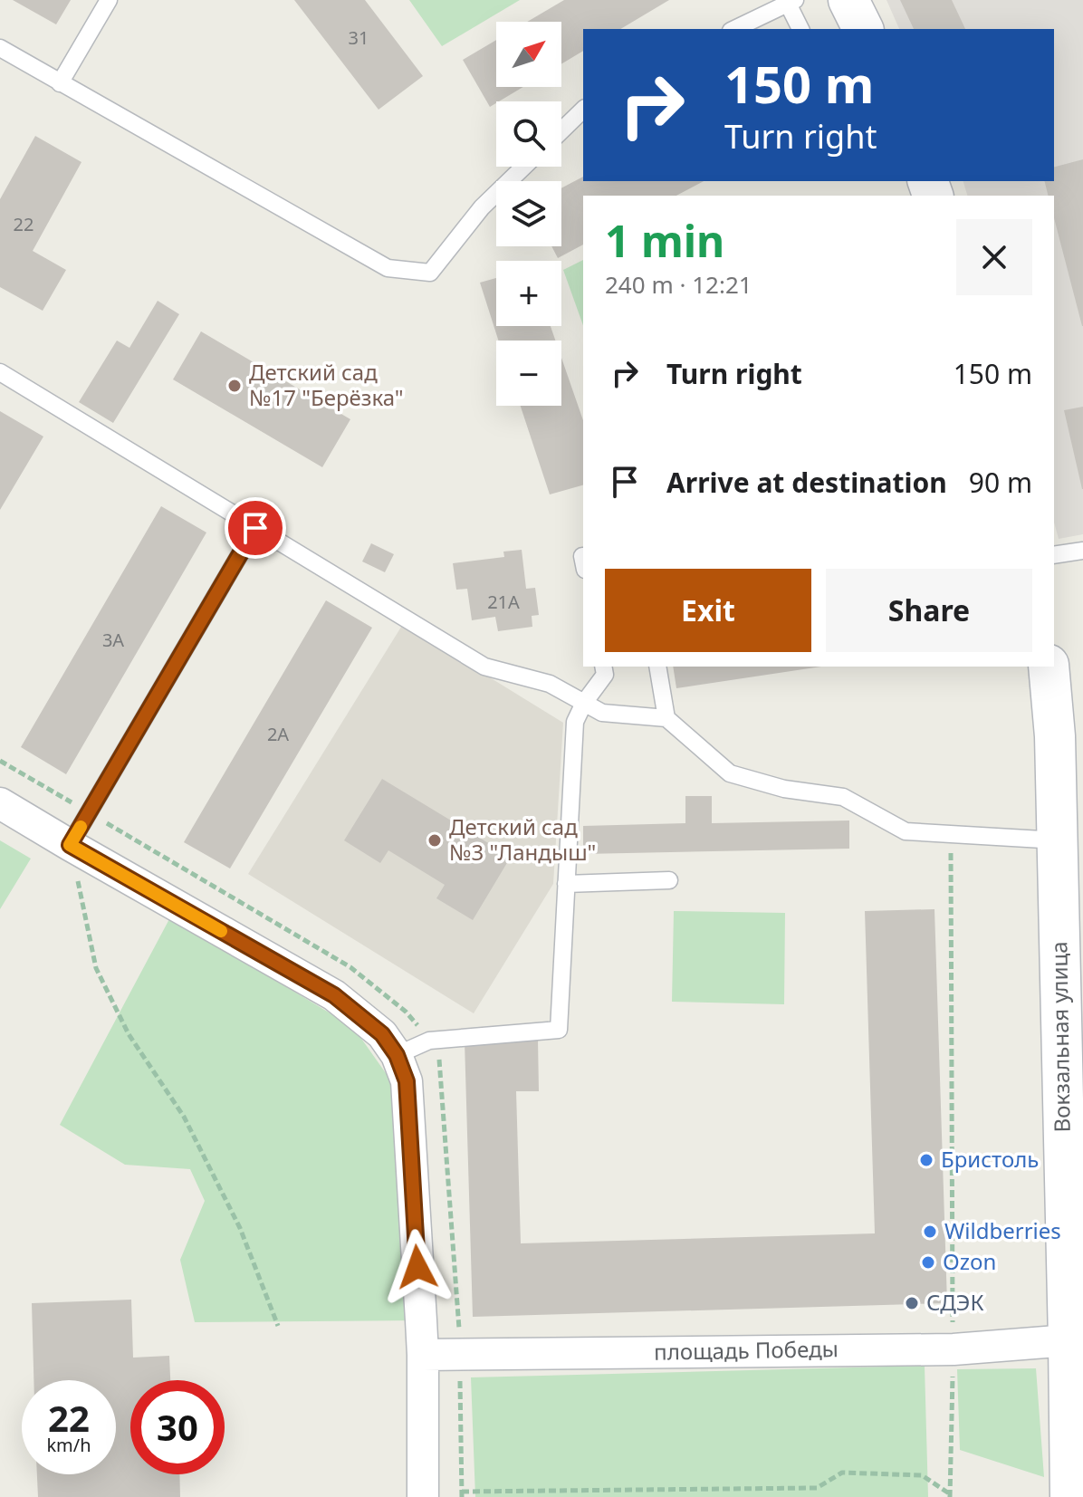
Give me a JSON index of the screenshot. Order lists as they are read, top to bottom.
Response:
{
  "streets": {
    "street": ["Вокзальная улица", "площадь Победы"]
  },
  "crossings": [
    ["Вокзальная улица", "площадь Победы"]
  ],
  "places": [
    "Детский сад №17 \"Берёзка\"",
    "Детский сад №3 \"Ландыш\"",
    "Бристоль",
    "Wildberries",
    "Ozon",
    "СДЭК"
  ],
  "house_numbers": [
    "31",
    "22",
    "21А",
    "3А",
    "2А"
  ],
  "north": "top right",
  "page": {
    "map_buttons": ["+", "−"],
    "turn": ["150 m", "Turn right"],
    "heading": ["1 min", "240 m · 12:21"],
    "list": [
      {
        "name": "Turn right",
        "value": "150 m"
      },
      {
        "name": "Arrive at destination",
        "value": "90 m"
      }
    ],
    "buttons": ["Exit", "Share"],
    "speed": "22 km/h",
    "limit": "30"
  }
}
